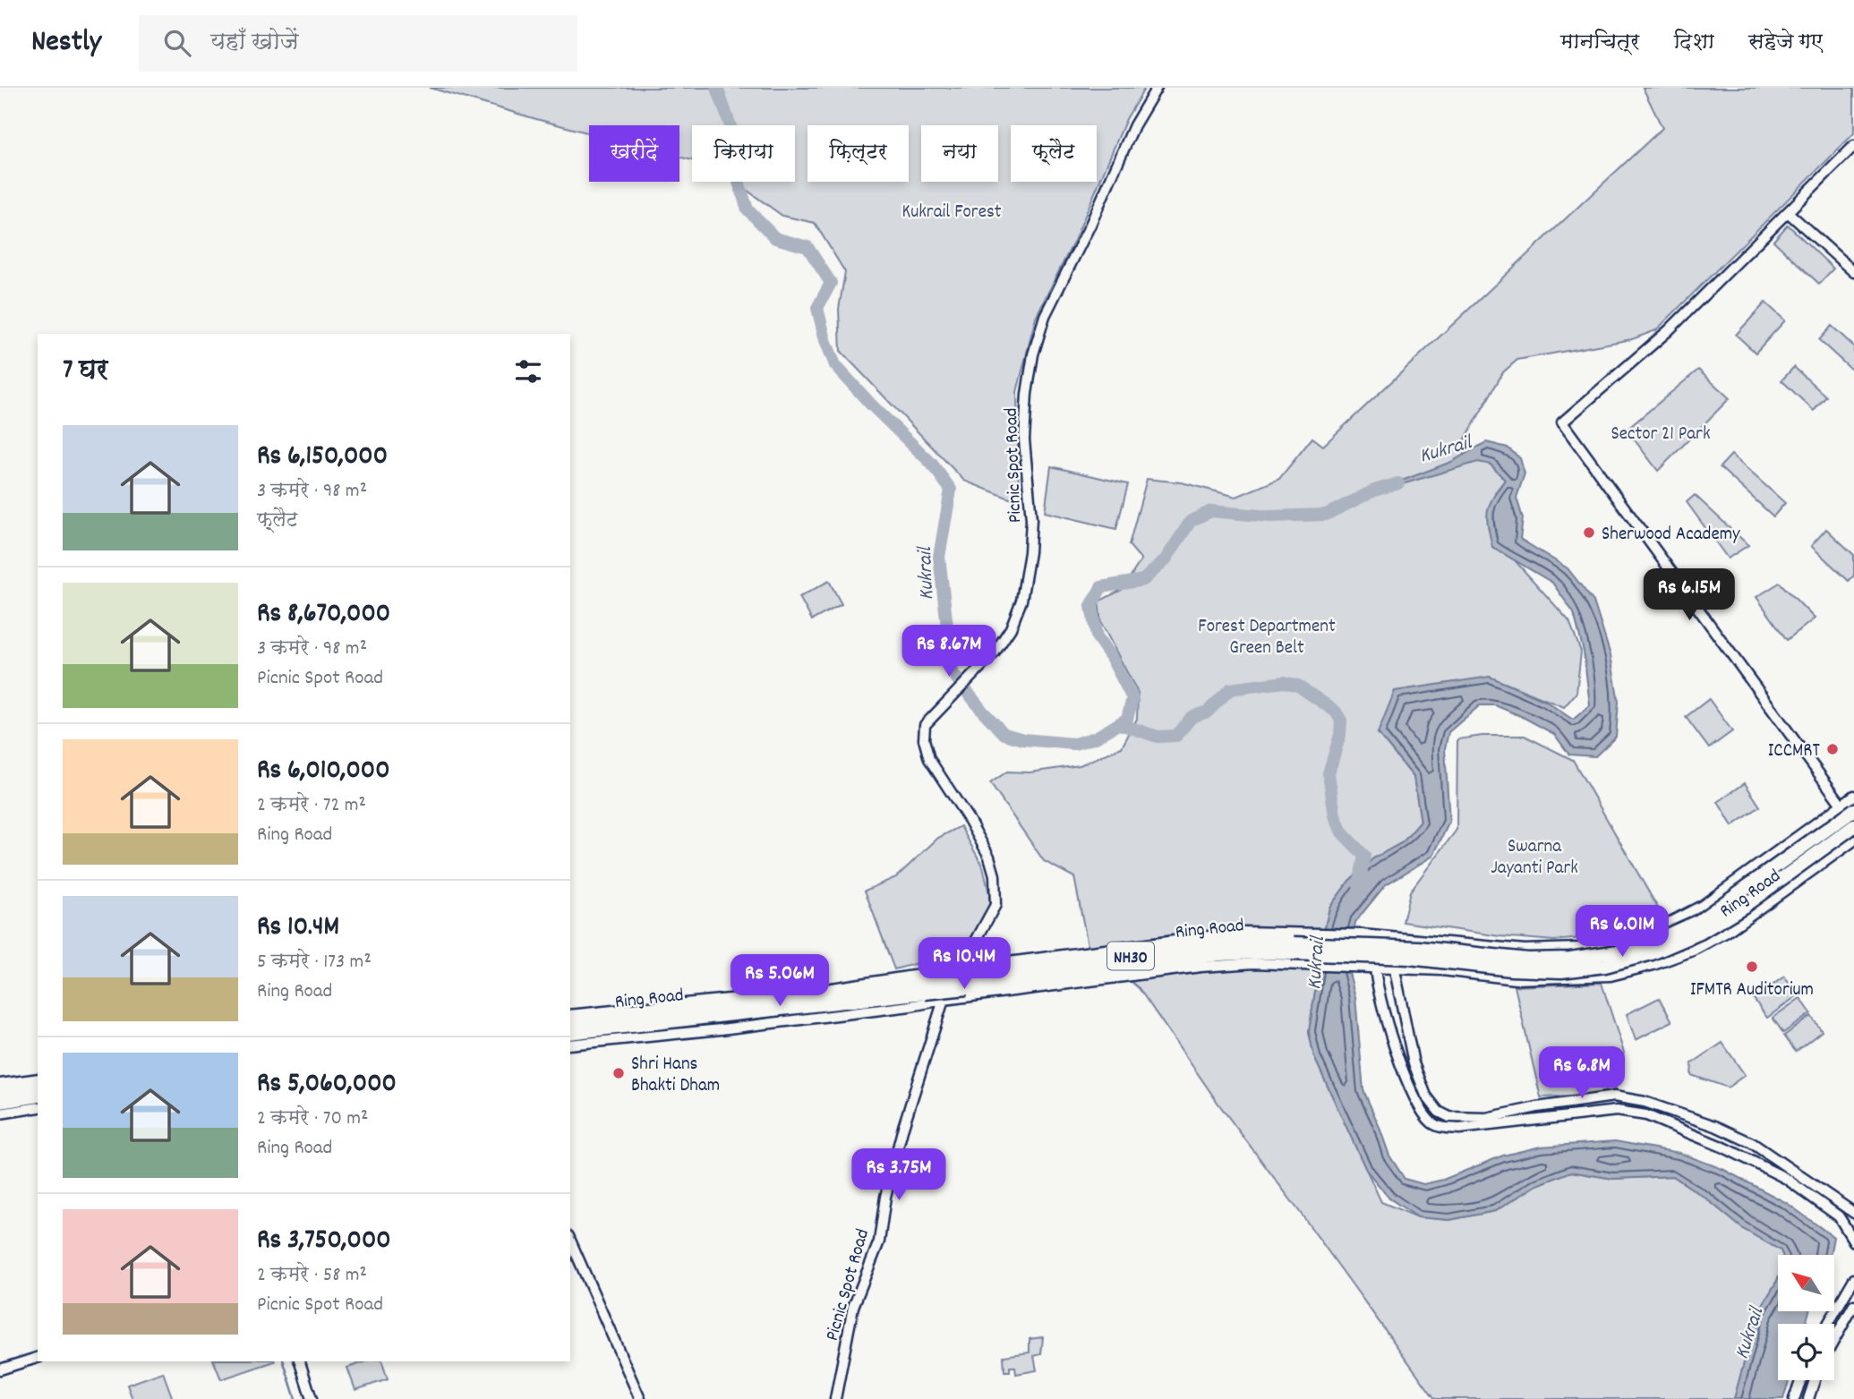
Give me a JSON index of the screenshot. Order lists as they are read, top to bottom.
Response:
{
  "streets": {
    "highway": ["Ring Road", "NH30"],
    "street": ["Picnic Spot Road"]
  },
  "water": ["Kukrail"],
  "parks": [
    "Kukrail Forest",
    "Sector 21 Park",
    "Forest Department Green Belt",
    "Swarna Jayanti Park"
  ],
  "places": [
    "Sherwood Academy",
    "ICCMRT",
    "IFMTR Auditorium",
    "Shri Hans Bhakti Dham"
  ],
  "north": "top left",
  "page": {
    "header": "Nestly",
    "search": "यहाँ खोजें",
    "nav": ["मानचित्र", "दिशा", "सहेजे गए"],
    "chip": [
      "खरीदें",
      "किराया",
      "फ़िल्टर",
      "नया",
      "फ़्लैट"
    ],
    "heading": "7 घर",
    "list": [
      {
        "name": "Rs 6,150,000",
        "note": "3 कमरे · 98 m² · फ़्लैट"
      },
      {
        "name": "Rs 8,670,000",
        "note": "3 कमरे · 98 m² · Picnic Spot Road"
      },
      {
        "name": "Rs 6,010,000",
        "note": "2 कमरे · 72 m² · Ring Road"
      },
      {
        "name": "Rs 10.4M",
        "note": "5 कमरे · 173 m² · Ring Road"
      },
      {
        "name": "Rs 5,060,000",
        "note": "2 कमरे · 70 m² · Ring Road"
      },
      {
        "name": "Rs 3,750,000",
        "note": "2 कमरे · 58 m² · Picnic Spot Road"
      }
    ],
    "price": [
      "Rs 6.15M",
      "Rs 8.67M",
      "Rs 6.01M",
      "Rs 10.4M",
      "Rs 5.06M",
      "Rs 6.8M",
      "Rs 3.75M"
    ]
  }
}
